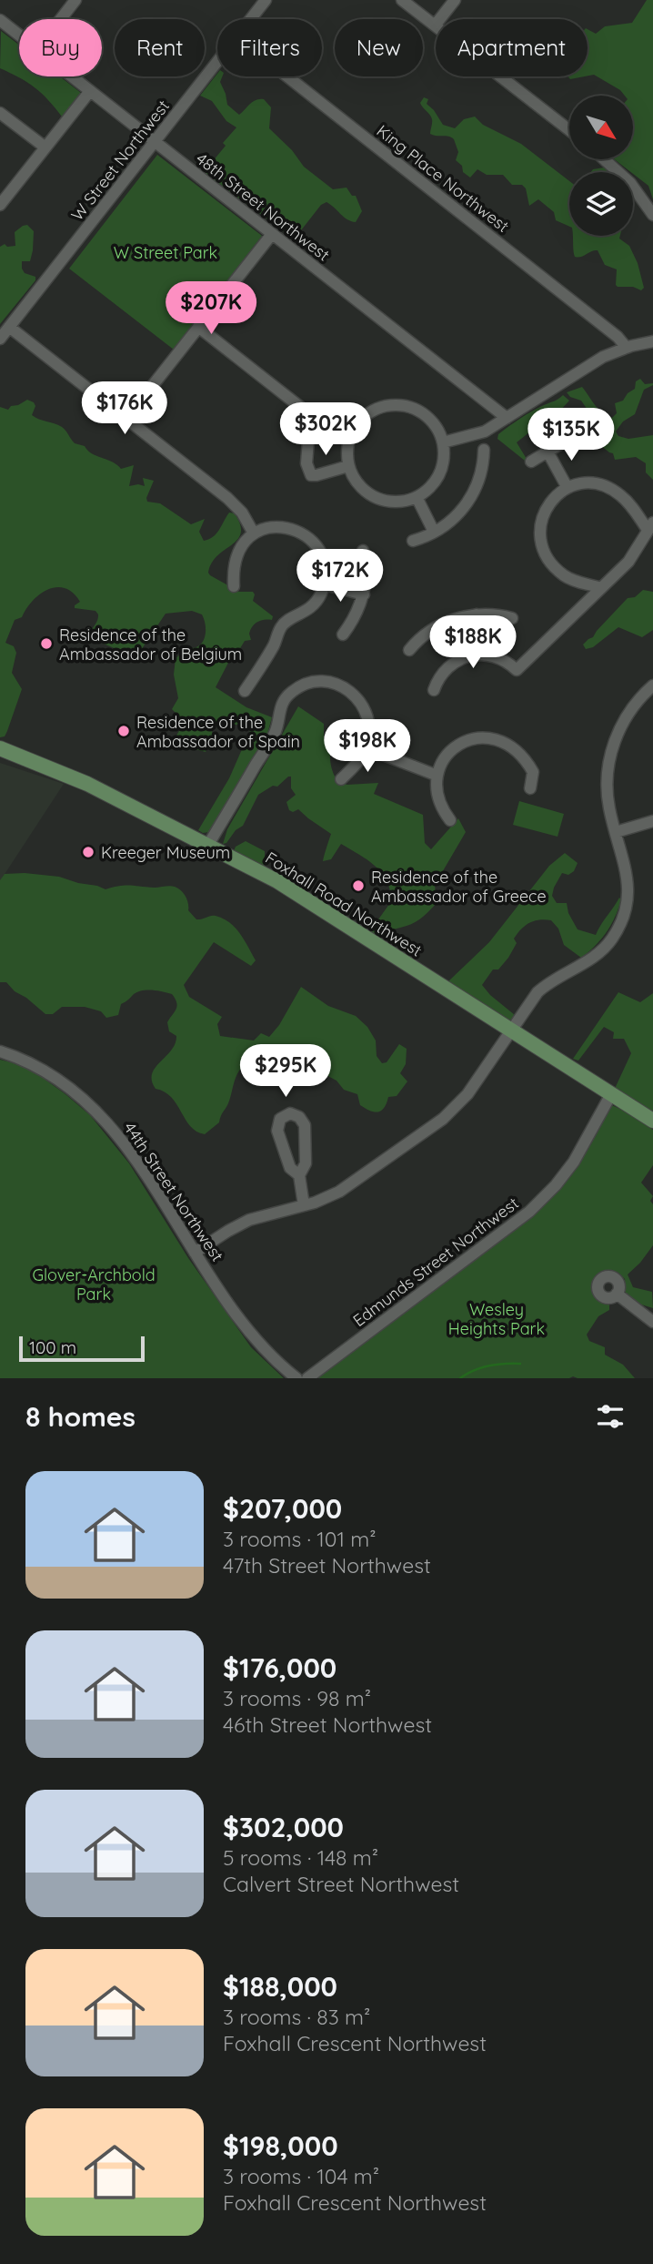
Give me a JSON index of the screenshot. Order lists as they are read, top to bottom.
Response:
{
  "streets": {
    "main road": ["Foxhall Road Northwest"],
    "street": [
      "W Street Northwest",
      "King Place Northwest",
      "48th Street Northwest",
      "44th Street Northwest",
      "Edmunds Street Northwest"
    ]
  },
  "crossings": [
    ["W Street Northwest", "48th Street Northwest"],
    ["Foxhall Road Northwest", "Edmunds Street Northwest"]
  ],
  "parks": ["W Street Park", "Glover-Archbold Park", "Wesley Heights Park"],
  "places": [
    "Residence of the Ambassador of Belgium",
    "Residence of the Ambassador of Spain",
    "Kreeger Museum",
    "Residence of the Ambassador of Greece"
  ],
  "scale_bar": "100 m",
  "north": "bottom right",
  "page": {
    "chip": [
      "Buy",
      "Rent",
      "Filters",
      "New",
      "Apartment"
    ],
    "price": [
      "$207K",
      "$176K",
      "$302K",
      "$135K",
      "$172K",
      "$188K",
      "$198K",
      "$295K"
    ],
    "scale": "100 m",
    "heading": "8 homes",
    "list": [
      {
        "name": "$207,000",
        "note": "3 rooms · 101 m² · 47th Street Northwest"
      },
      {
        "name": "$176,000",
        "note": "3 rooms · 98 m² · 46th Street Northwest"
      },
      {
        "name": "$302,000",
        "note": "5 rooms · 148 m² · Calvert Street Northwest"
      },
      {
        "name": "$188,000",
        "note": "3 rooms · 83 m² · Foxhall Crescent Northwest"
      },
      {
        "name": "$198,000",
        "note": "3 rooms · 104 m² · Foxhall Crescent Northwest"
      }
    ]
  }
}
